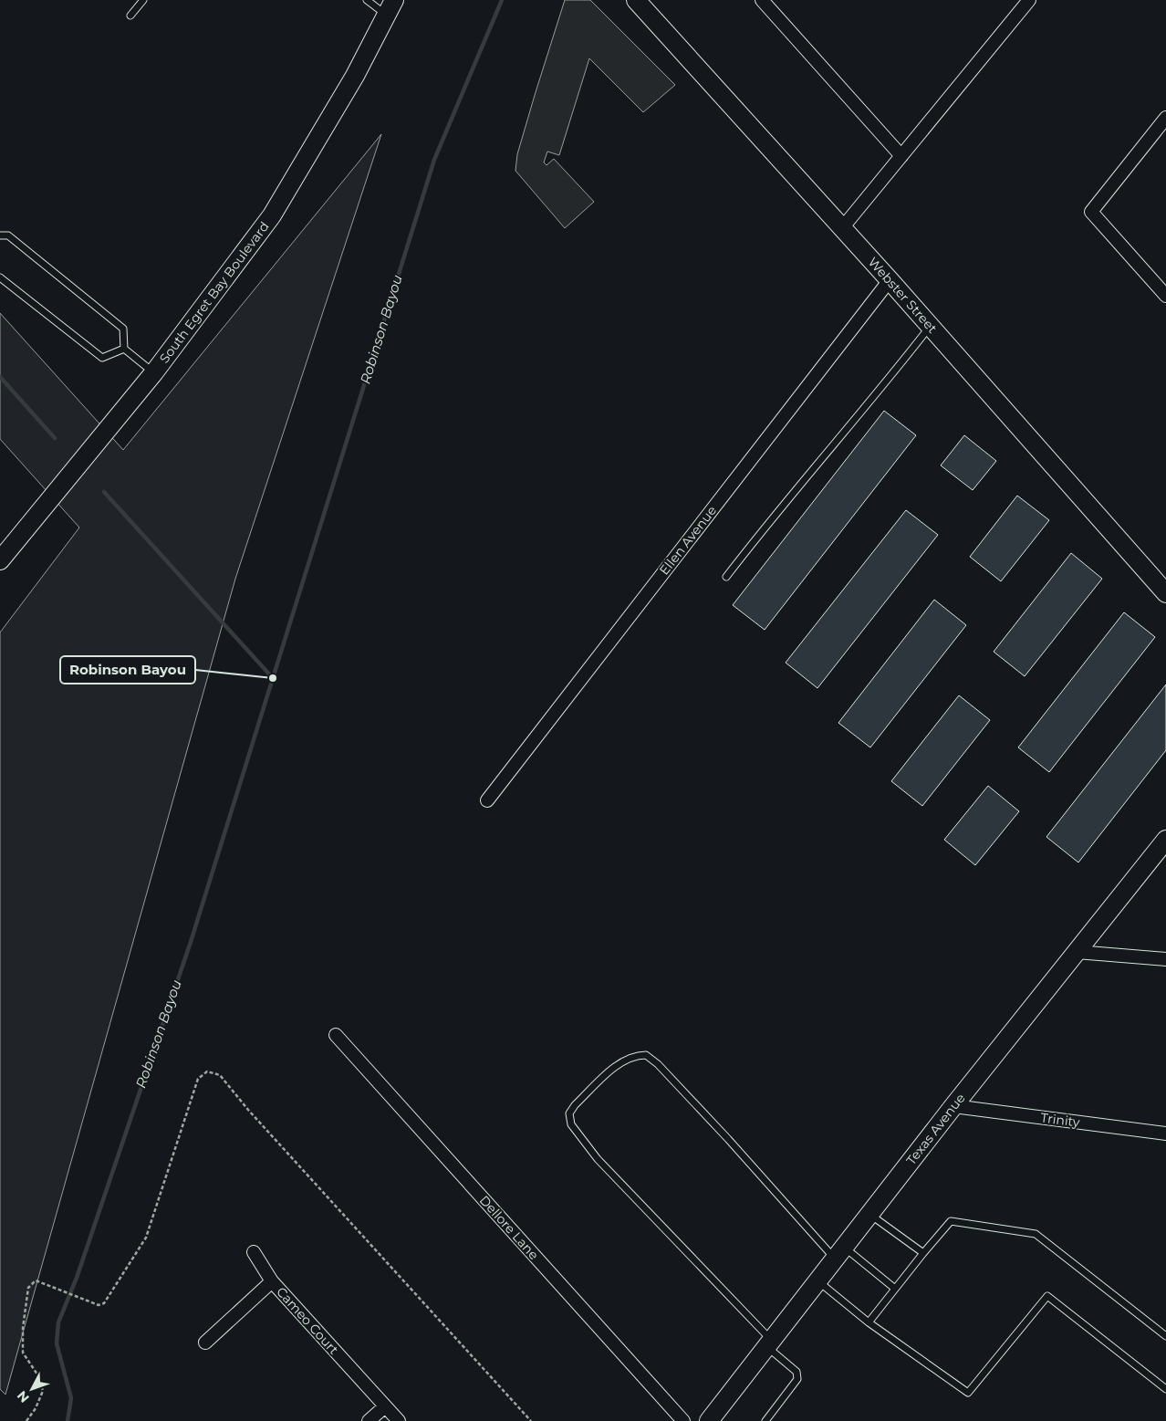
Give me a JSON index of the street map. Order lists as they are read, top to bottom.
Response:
{
  "streets": {
    "street": [
      "South Egret Bay Boulevard",
      "Webster Street",
      "Ellen Avenue",
      "Trinity",
      "Texas Avenue",
      "Dellore Lane",
      "Cameo Court"
    ]
  },
  "crossings": [
    ["Webster Street", "Ellen Avenue"],
    ["Trinity", "Texas Avenue"]
  ],
  "water": ["Robinson Bayou"],
  "places": ["Robinson Bayou"],
  "north": "bottom left"
}
